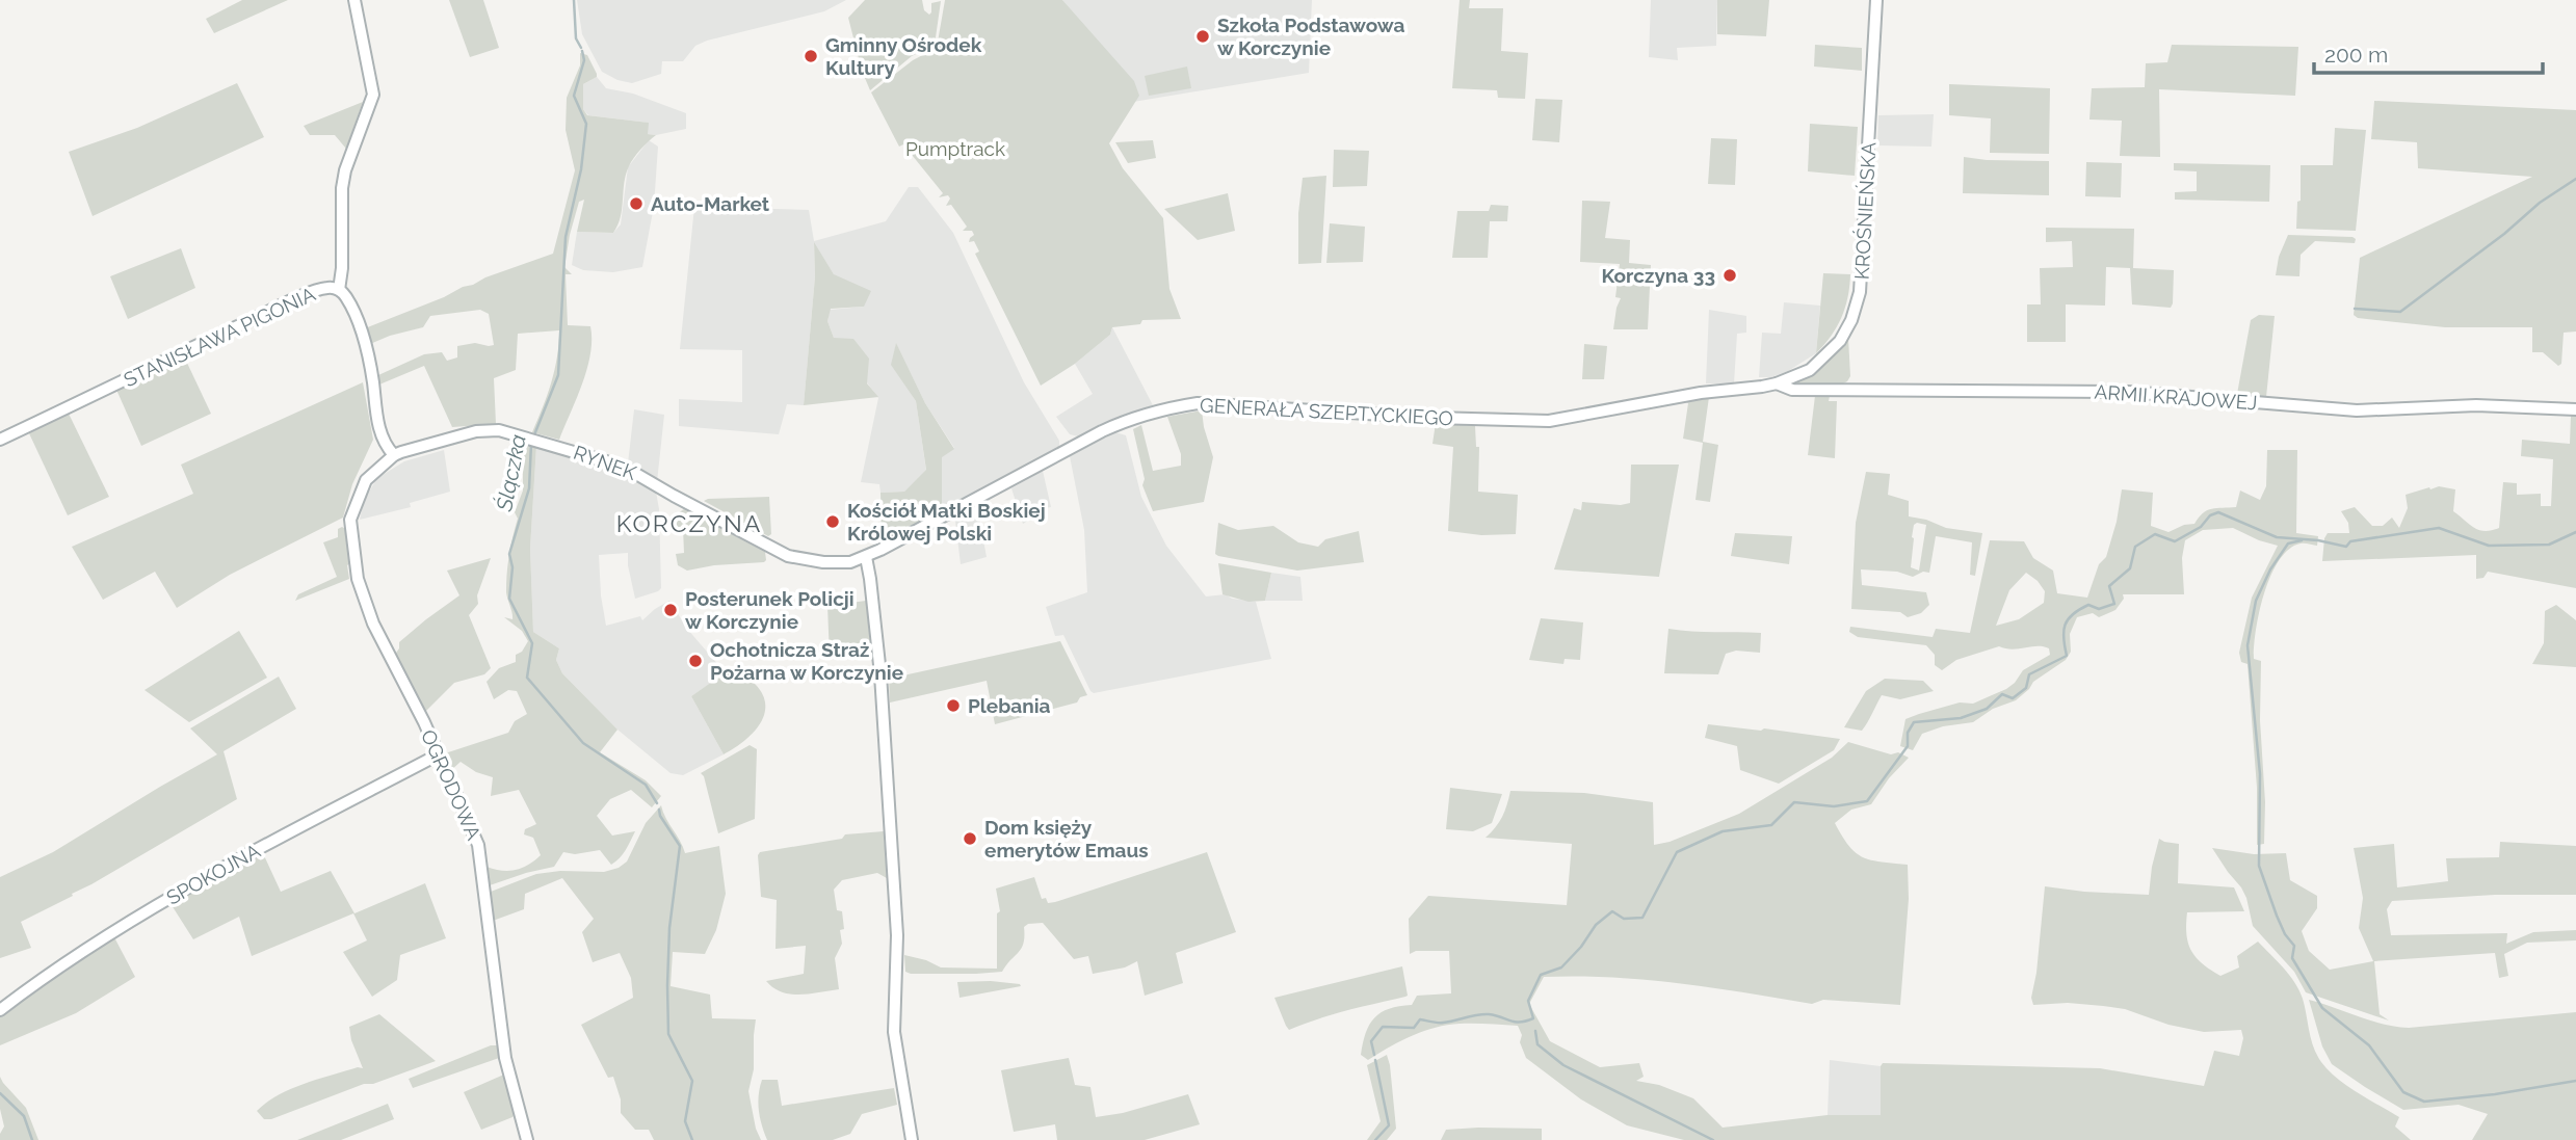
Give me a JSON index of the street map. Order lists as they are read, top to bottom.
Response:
{
  "streets": {
    "street": [
      "KROŚNIEŃSKA",
      "STANISŁAWA PIGONIA",
      "ARMII KRAJOWEJ",
      "GENERAŁA SZEPTYCKIEGO",
      "RYNEK",
      "OGRODOWA",
      "SPOKOJNA"
    ]
  },
  "crossings": [
    ["KROŚNIEŃSKA", "ARMII KRAJOWEJ"],
    ["KROŚNIEŃSKA", "GENERAŁA SZEPTYCKIEGO"],
    ["STANISŁAWA PIGONIA", "RYNEK"],
    ["STANISŁAWA PIGONIA", "OGRODOWA"],
    ["ARMII KRAJOWEJ", "GENERAŁA SZEPTYCKIEGO"],
    ["GENERAŁA SZEPTYCKIEGO", "RYNEK"],
    ["RYNEK", "OGRODOWA"],
    ["OGRODOWA", "SPOKOJNA"]
  ],
  "districts": ["KORCZYNA"],
  "water": ["Ślączka"],
  "parks": ["Pumptrack"],
  "places": [
    "Szkoła Podstawowa w Korczynie",
    "Gminny Ośrodek Kultury",
    "Auto-Market",
    "Korczyna 33",
    "Kościół Matki Boskiej Królowej Polski",
    "Posterunek Policji w Korczynie",
    "Ochotnicza Straż Pożarna w Korczynie",
    "Plebania",
    "Dom księży emerytów Emaus"
  ],
  "scale_bar": "200 m"
}
